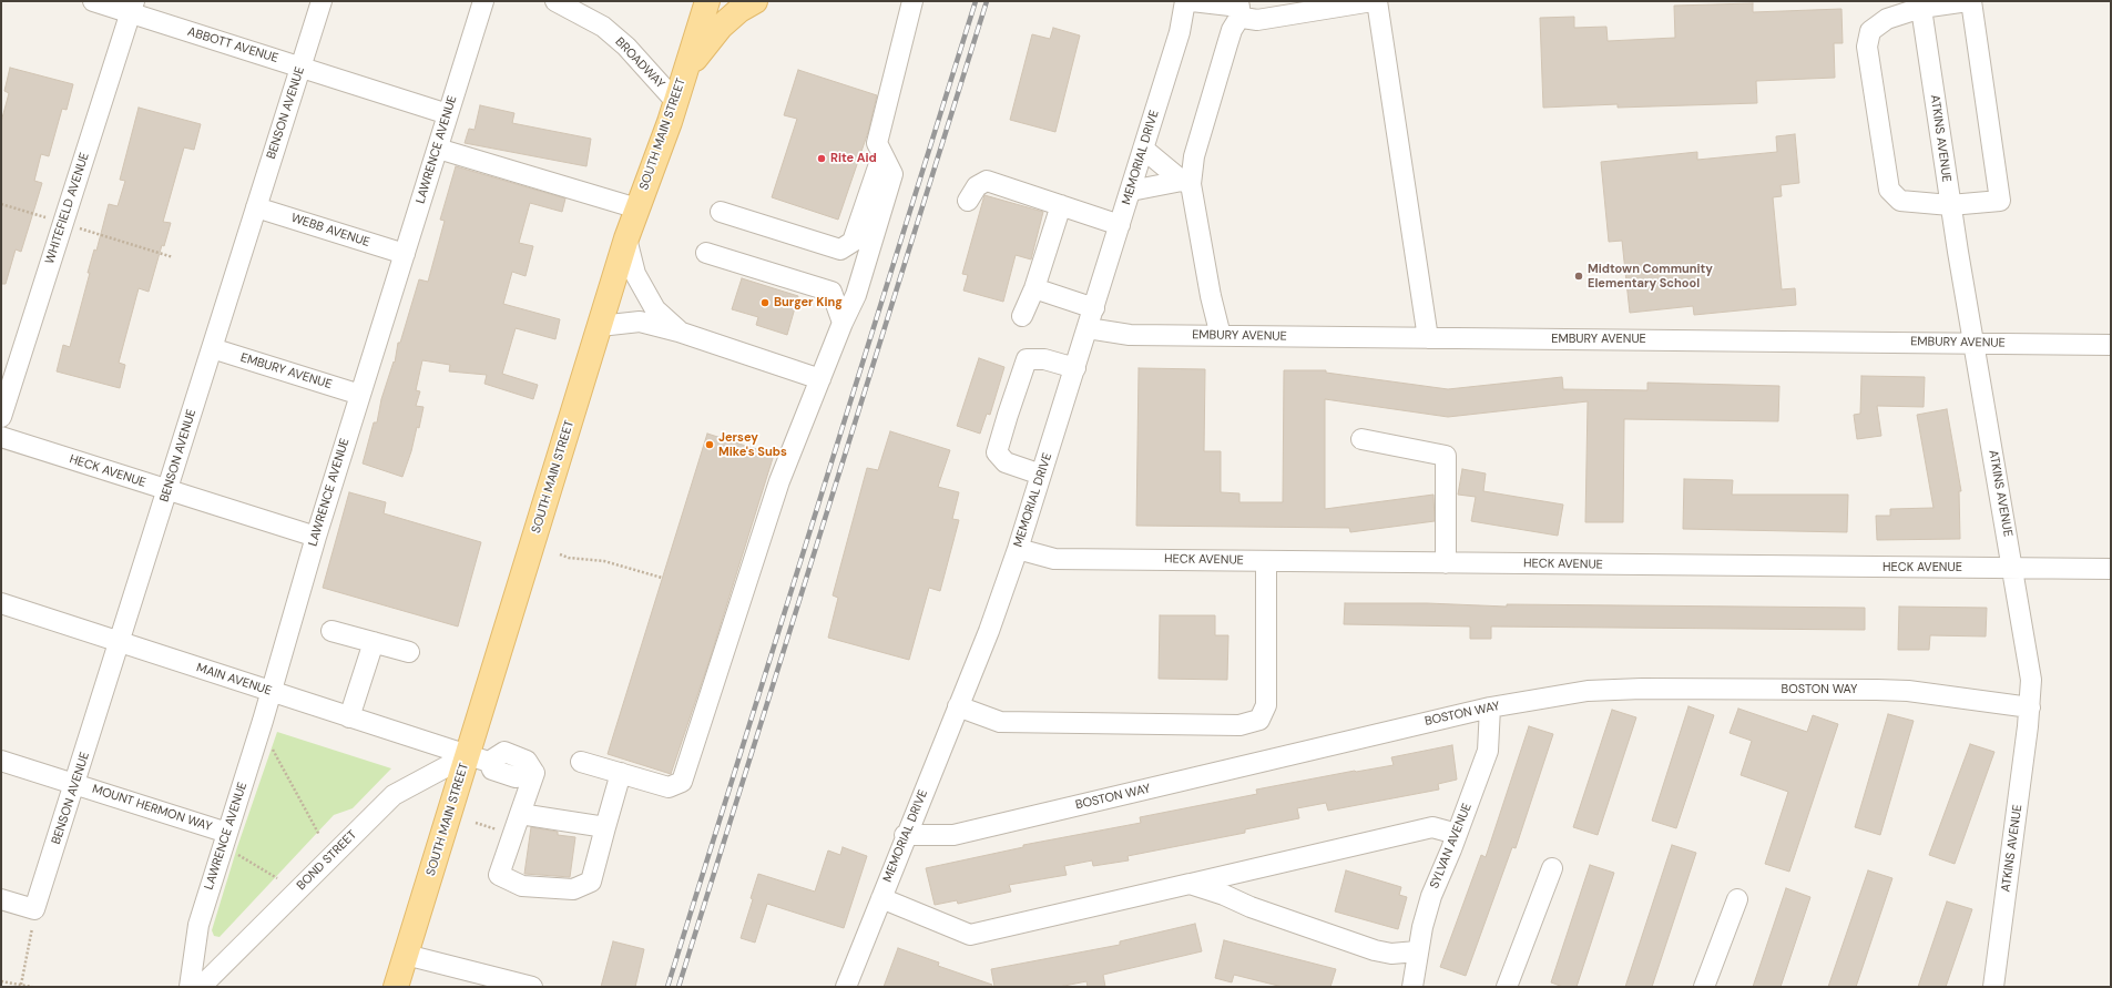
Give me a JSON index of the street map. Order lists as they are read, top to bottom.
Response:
{
  "streets": {
    "main road": ["SOUTH MAIN STREET"],
    "street": [
      "ABBOTT AVENUE",
      "BROADWAY",
      "BENSON AVENUE",
      "ATKINS AVENUE",
      "LAWRENCE AVENUE",
      "MEMORIAL DRIVE",
      "WHITEFIELD AVENUE",
      "WEBB AVENUE",
      "EMBURY AVENUE",
      "HECK AVENUE",
      "MAIN AVENUE",
      "BOSTON WAY",
      "MOUNT HERMON WAY",
      "SYLVAN AVENUE",
      "BOND STREET"
    ]
  },
  "crossings": [
    ["ABBOTT AVENUE", "BENSON AVENUE"],
    ["ABBOTT AVENUE", "LAWRENCE AVENUE"],
    ["ABBOTT AVENUE", "WHITEFIELD AVENUE"],
    ["BROADWAY", "SOUTH MAIN STREET"],
    ["BENSON AVENUE", "WEBB AVENUE"],
    ["BENSON AVENUE", "EMBURY AVENUE"],
    ["BENSON AVENUE", "HECK AVENUE"],
    ["BENSON AVENUE", "MAIN AVENUE"],
    ["BENSON AVENUE", "MOUNT HERMON WAY"],
    ["SOUTH MAIN STREET", "MAIN AVENUE"],
    ["SOUTH MAIN STREET", "BOND STREET"],
    ["ATKINS AVENUE", "EMBURY AVENUE"],
    ["ATKINS AVENUE", "HECK AVENUE"],
    ["ATKINS AVENUE", "BOSTON WAY"],
    ["LAWRENCE AVENUE", "WEBB AVENUE"],
    ["LAWRENCE AVENUE", "EMBURY AVENUE"],
    ["LAWRENCE AVENUE", "HECK AVENUE"],
    ["LAWRENCE AVENUE", "MAIN AVENUE"],
    ["LAWRENCE AVENUE", "MOUNT HERMON WAY"],
    ["MEMORIAL DRIVE", "EMBURY AVENUE"],
    ["MEMORIAL DRIVE", "HECK AVENUE"],
    ["MEMORIAL DRIVE", "BOSTON WAY"],
    ["MAIN AVENUE", "BOND STREET"],
    ["BOSTON WAY", "SYLVAN AVENUE"]
  ],
  "places": [
    "Rite Aid",
    "Midtown Community Elementary School",
    "Burger King",
    "Jersey Mike's Subs"
  ]
}
